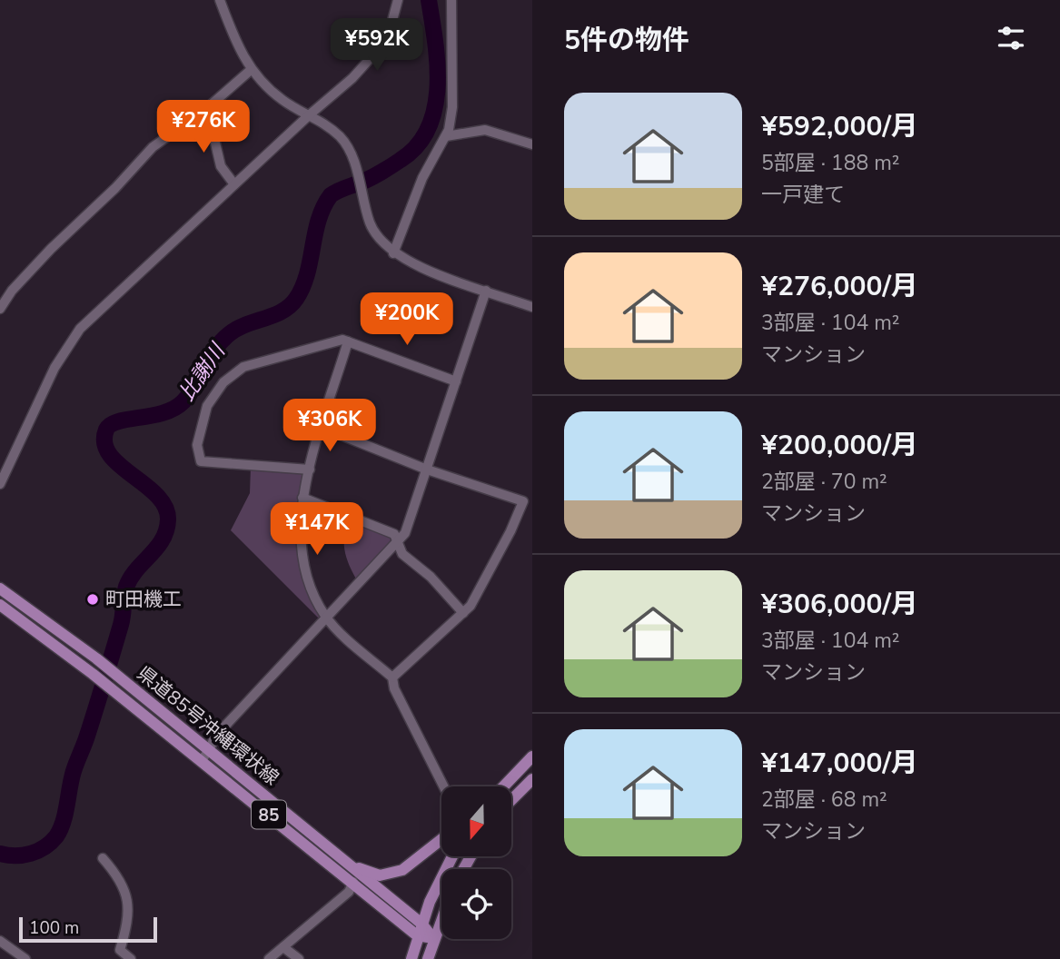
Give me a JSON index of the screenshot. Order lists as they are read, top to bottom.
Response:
{
  "streets": {
    "main road": ["県道85号沖縄環状線", "85"]
  },
  "water": ["比謝川"],
  "places": ["町田機工"],
  "scale_bar": "100 m",
  "north": "bottom",
  "page": {
    "heading": "5件の物件",
    "price": [
      "¥592K",
      "¥276K",
      "¥200K",
      "¥306K",
      "¥147K"
    ],
    "list": [
      {
        "name": "¥592,000/月",
        "note": "5部屋 · 188 m² · 一戸建て"
      },
      {
        "name": "¥276,000/月",
        "note": "3部屋 · 104 m² · マンション"
      },
      {
        "name": "¥200,000/月",
        "note": "2部屋 · 70 m² · マンション"
      },
      {
        "name": "¥306,000/月",
        "note": "3部屋 · 104 m² · マンション"
      },
      {
        "name": "¥147,000/月",
        "note": "2部屋 · 68 m² · マンション"
      }
    ],
    "scale": "100 m"
  }
}
